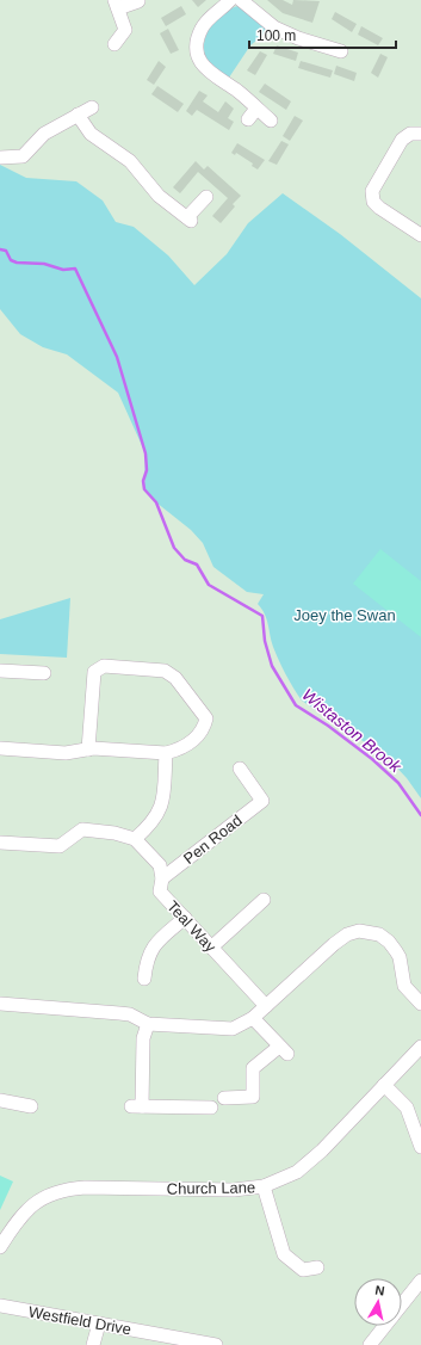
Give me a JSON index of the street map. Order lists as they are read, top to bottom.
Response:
{
  "streets": {
    "street": [
      "Pen Road",
      "Teal Way",
      "Church Lane",
      "Westfield Drive"
    ]
  },
  "crossings": [
    ["Pen Road", "Teal Way"]
  ],
  "water": ["Wistaston Brook"],
  "parks": ["Joey the Swan"],
  "scale_bar": "100 m",
  "north": "top"
}
